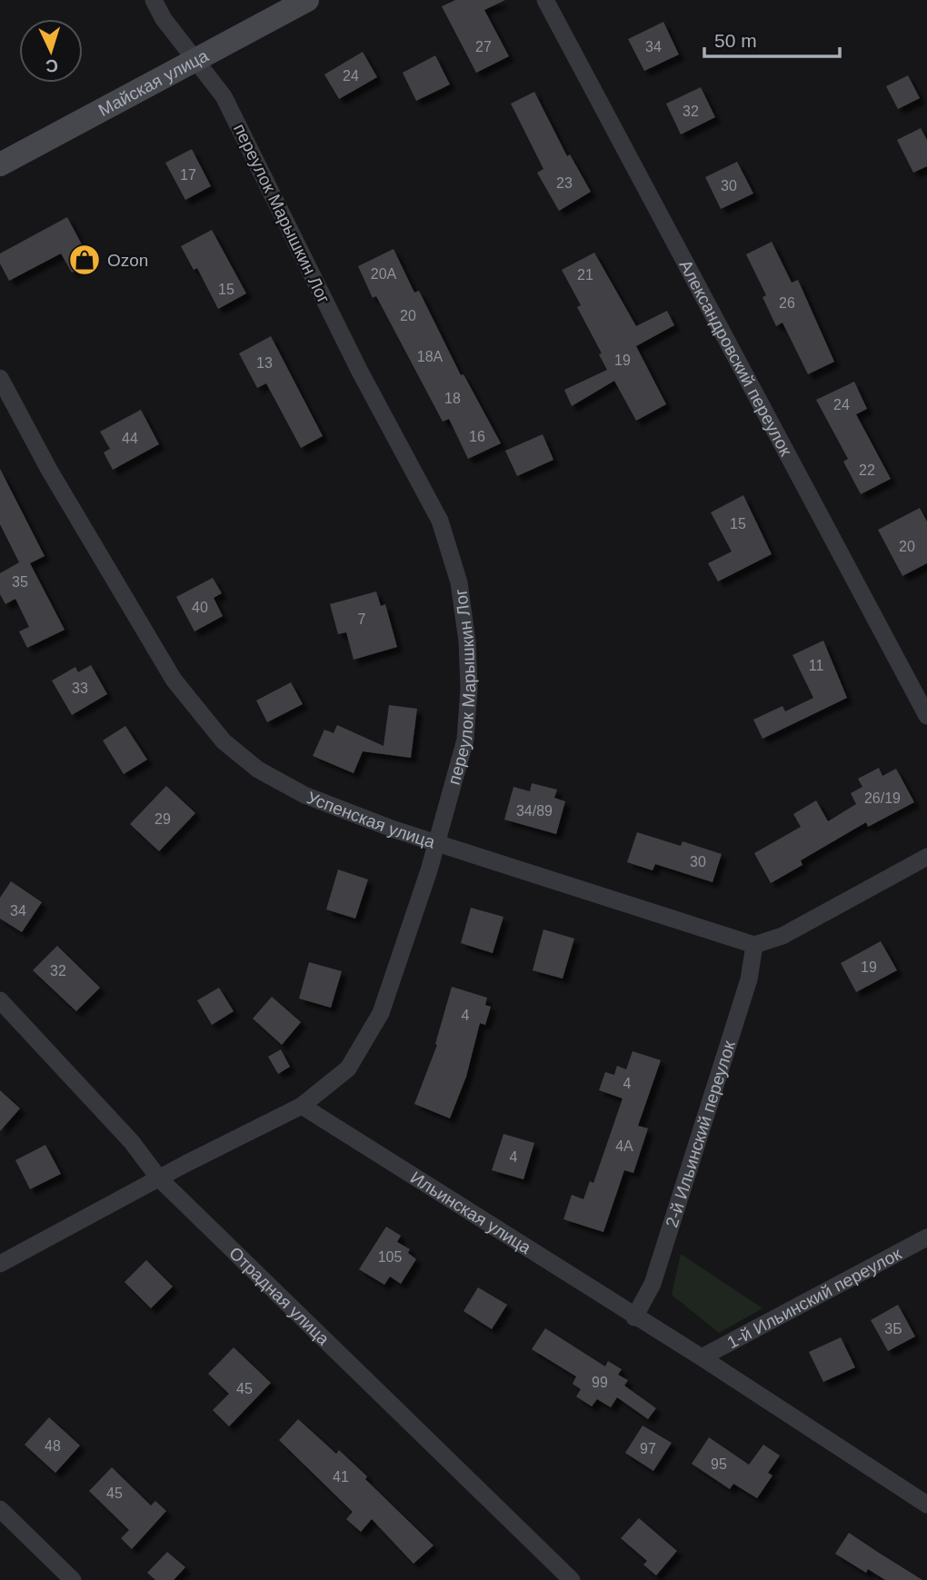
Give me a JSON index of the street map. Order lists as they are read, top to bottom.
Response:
{
  "streets": {
    "street": [
      "Майская улица",
      "переулок Марышкин Лог",
      "Александровский переулок",
      "Успенская улица",
      "2-й Ильинский переулок",
      "Ильинская улица",
      "Отрадная улица",
      "1-й Ильинский переулок"
    ]
  },
  "crossings": [
    ["Майская улица", "переулок Марышкин Лог"],
    ["переулок Марышкин Лог", "Успенская улица"],
    ["переулок Марышкин Лог", "Ильинская улица"],
    ["Успенская улица", "2-й Ильинский переулок"],
    ["2-й Ильинский переулок", "Ильинская улица"],
    ["Ильинская улица", "1-й Ильинский переулок"]
  ],
  "places": {
    "shop": ["Ozon"]
  },
  "house_numbers": [
    "27",
    "34",
    "24",
    "32",
    "17",
    "23",
    "30",
    "20А",
    "21",
    "15",
    "26",
    "20",
    "18А",
    "19",
    "13",
    "18",
    "24",
    "16",
    "44",
    "22",
    "15",
    "20",
    "35",
    "40",
    "7",
    "11",
    "33",
    "26/19",
    "34/89",
    "29",
    "30",
    "34",
    "19",
    "32",
    "4",
    "4",
    "4А",
    "4",
    "105",
    "3Б",
    "99",
    "45",
    "48",
    "97",
    "95",
    "41",
    "45"
  ],
  "scale_bar": "50 m",
  "north": "bottom"
}
